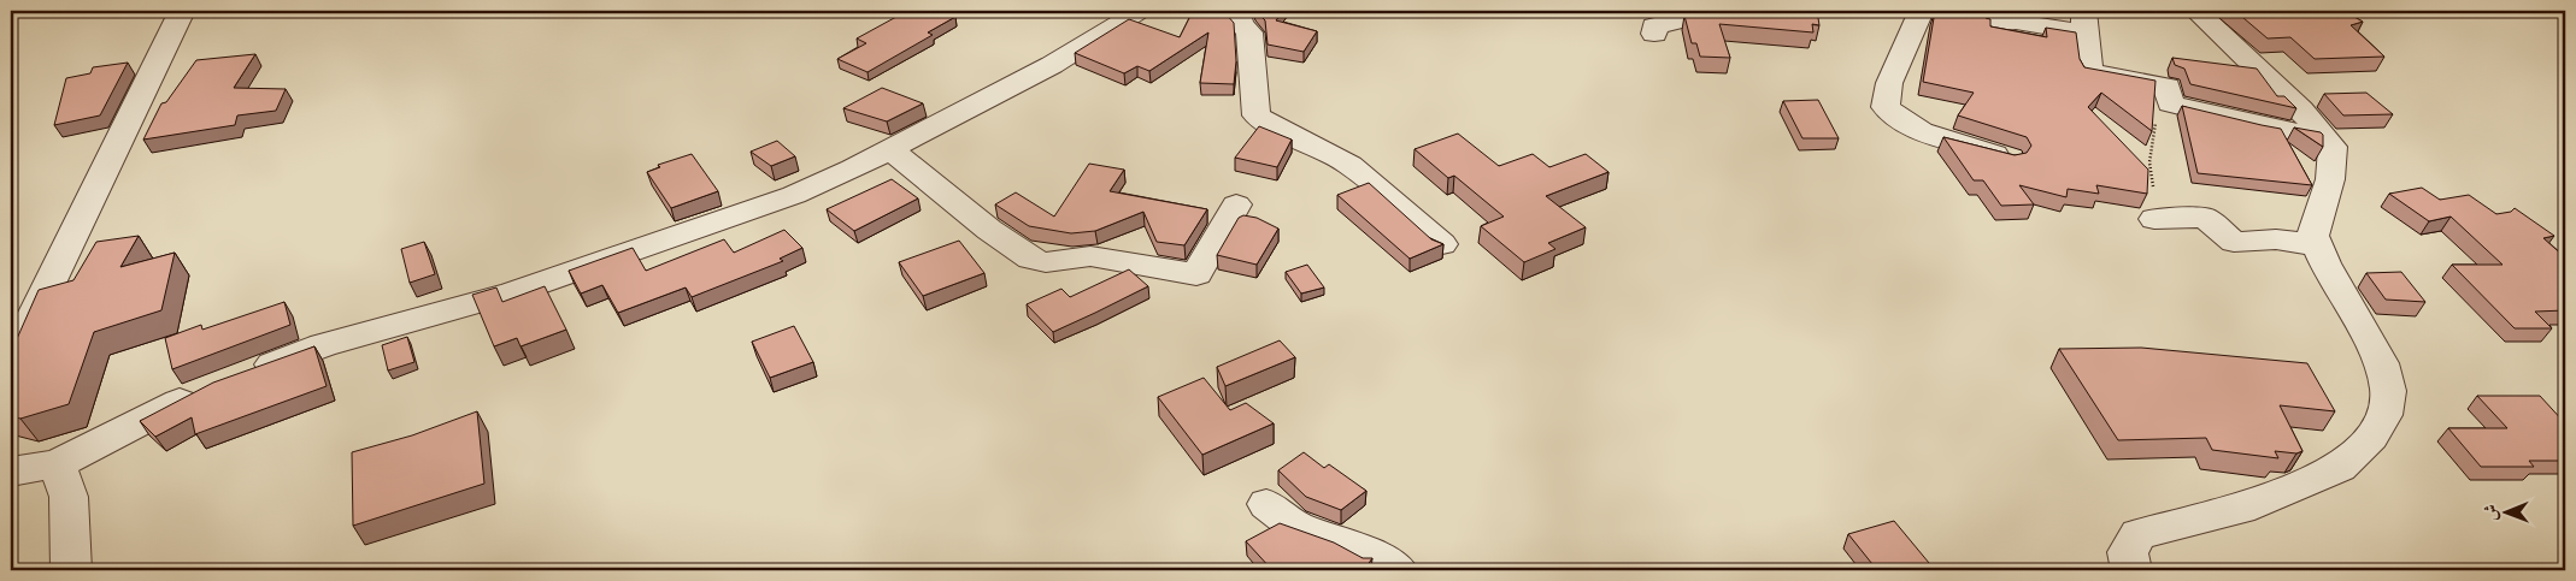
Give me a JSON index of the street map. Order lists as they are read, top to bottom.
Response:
{
  "north": "left"
}
